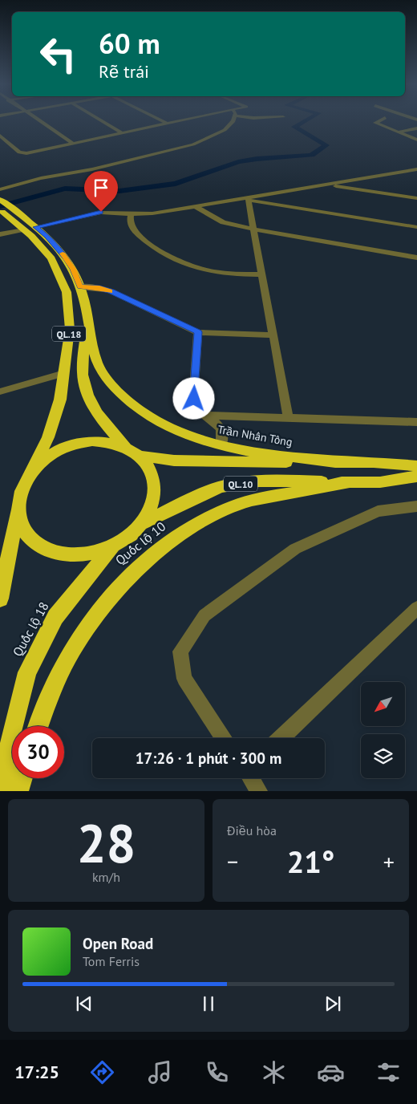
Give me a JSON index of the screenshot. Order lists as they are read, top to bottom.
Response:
{
  "streets": {
    "highway": [
      "QL.18",
      "Trần Nhân Tông",
      "QL.10",
      "Quốc lộ 10",
      "Quốc lộ 18"
    ]
  },
  "crossings": [
    ["Trần Nhân Tông", "QL.10"],
    ["Trần Nhân Tông", "Quốc lộ 10"],
    ["Trần Nhân Tông", "Quốc lộ 18"],
    ["QL.10", "Quốc lộ 10"],
    ["QL.10", "Quốc lộ 18"],
    ["Quốc lộ 10", "Quốc lộ 18"]
  ],
  "north": "bottom left",
  "page": {
    "turn": ["60 m", "Rẽ trái"],
    "limit": "30",
    "trip": "17:26 · 1 phút · 300 m",
    "tile": [
      ["28", "km/h"],
      "Điều hòa"
    ],
    "heat": ["−", "21°", "+"],
    "song": ["Open Road", "Tom Ferris"],
    "tabs": "17:25"
  }
}
